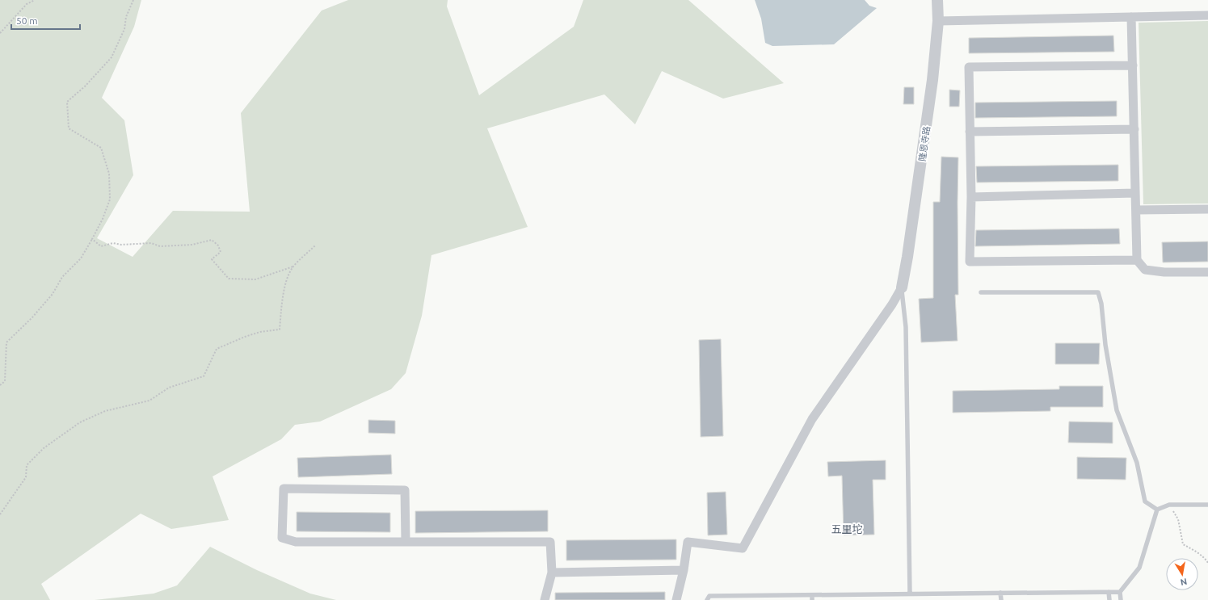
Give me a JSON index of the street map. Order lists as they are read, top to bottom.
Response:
{
  "streets": {
    "street": ["隆恩寺路"]
  },
  "districts": ["五里坨"],
  "scale_bar": "50 m",
  "north": "bottom"
}
